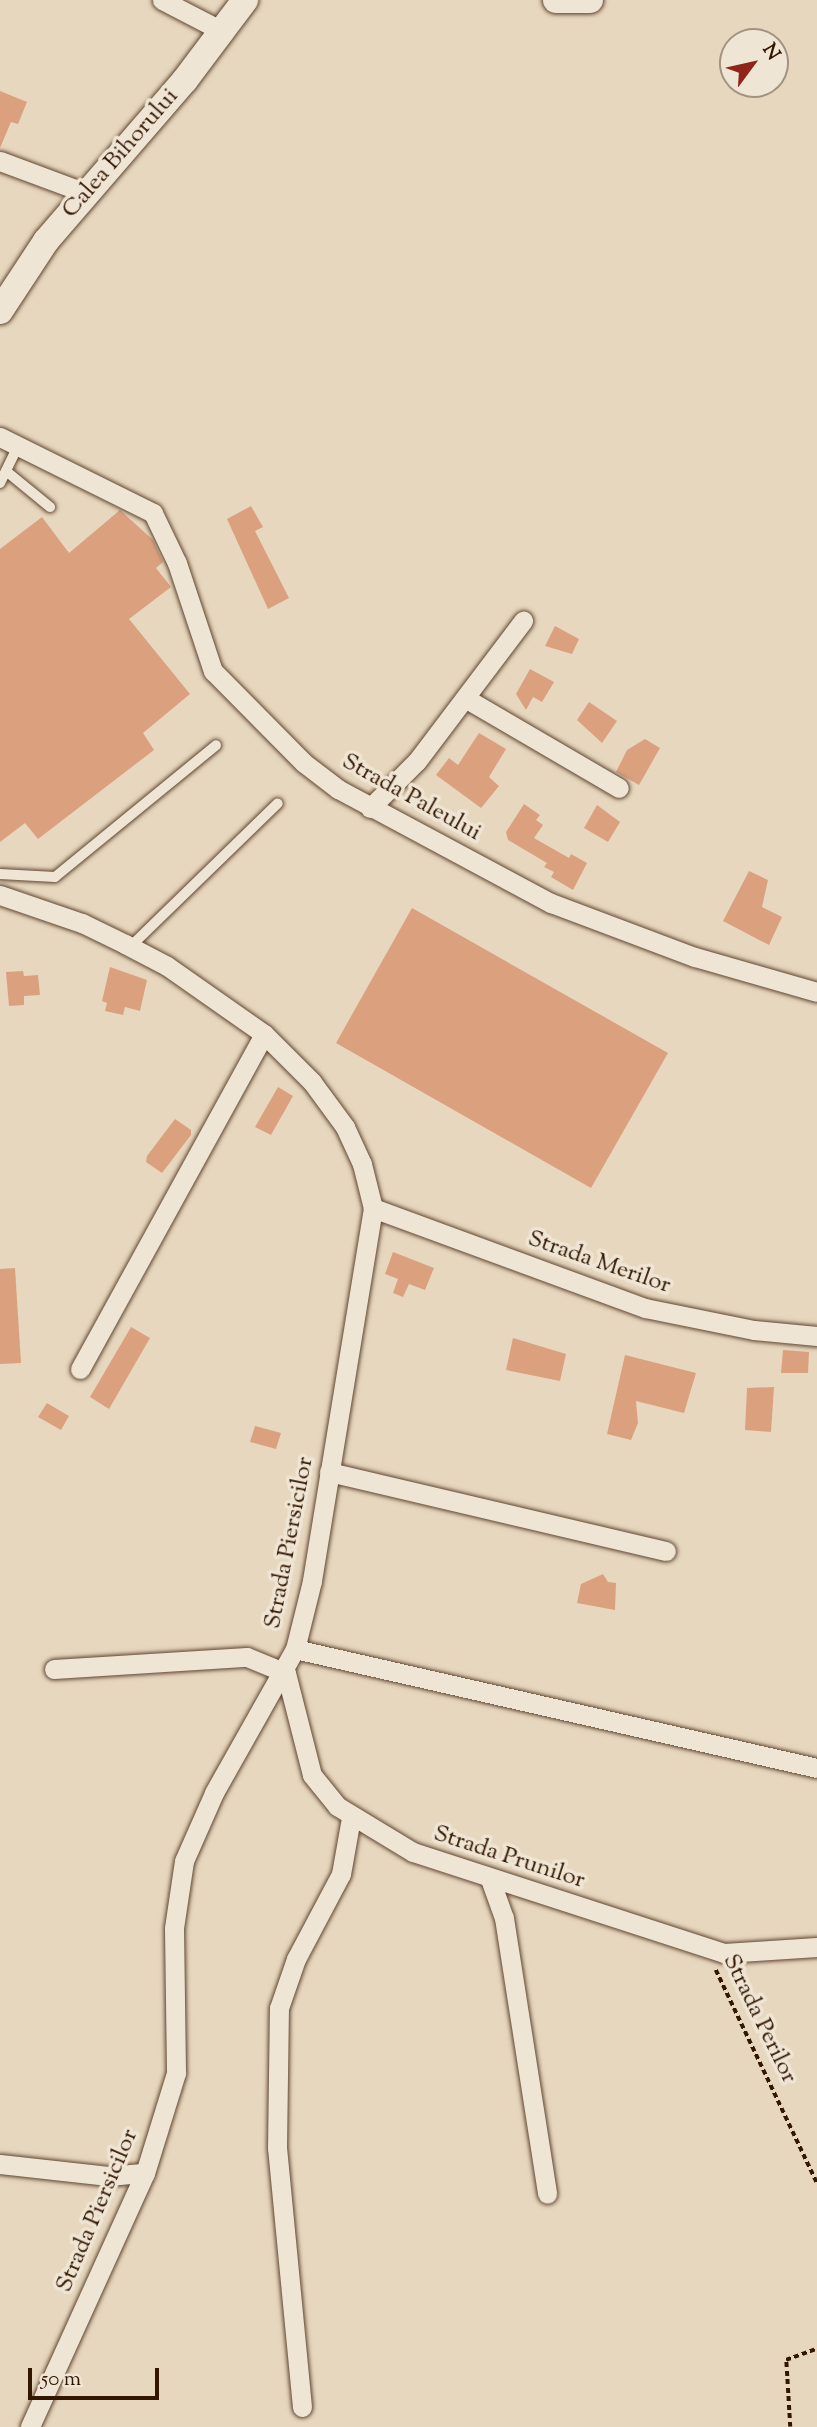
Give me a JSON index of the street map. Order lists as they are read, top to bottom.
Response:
{
  "streets": {
    "main road": ["Calea Bihorului"],
    "street": [
      "Strada Paleului",
      "Strada Merilor",
      "Strada Piersicilor",
      "Strada Prunilor"
    ],
    "path": ["Strada Perilor"]
  },
  "crossings": [
    ["Strada Merilor", "Strada Piersicilor"],
    ["Strada Piersicilor", "Strada Prunilor"],
    ["Strada Prunilor", "Strada Perilor"]
  ],
  "scale_bar": "50 m",
  "north": "top right"
}
